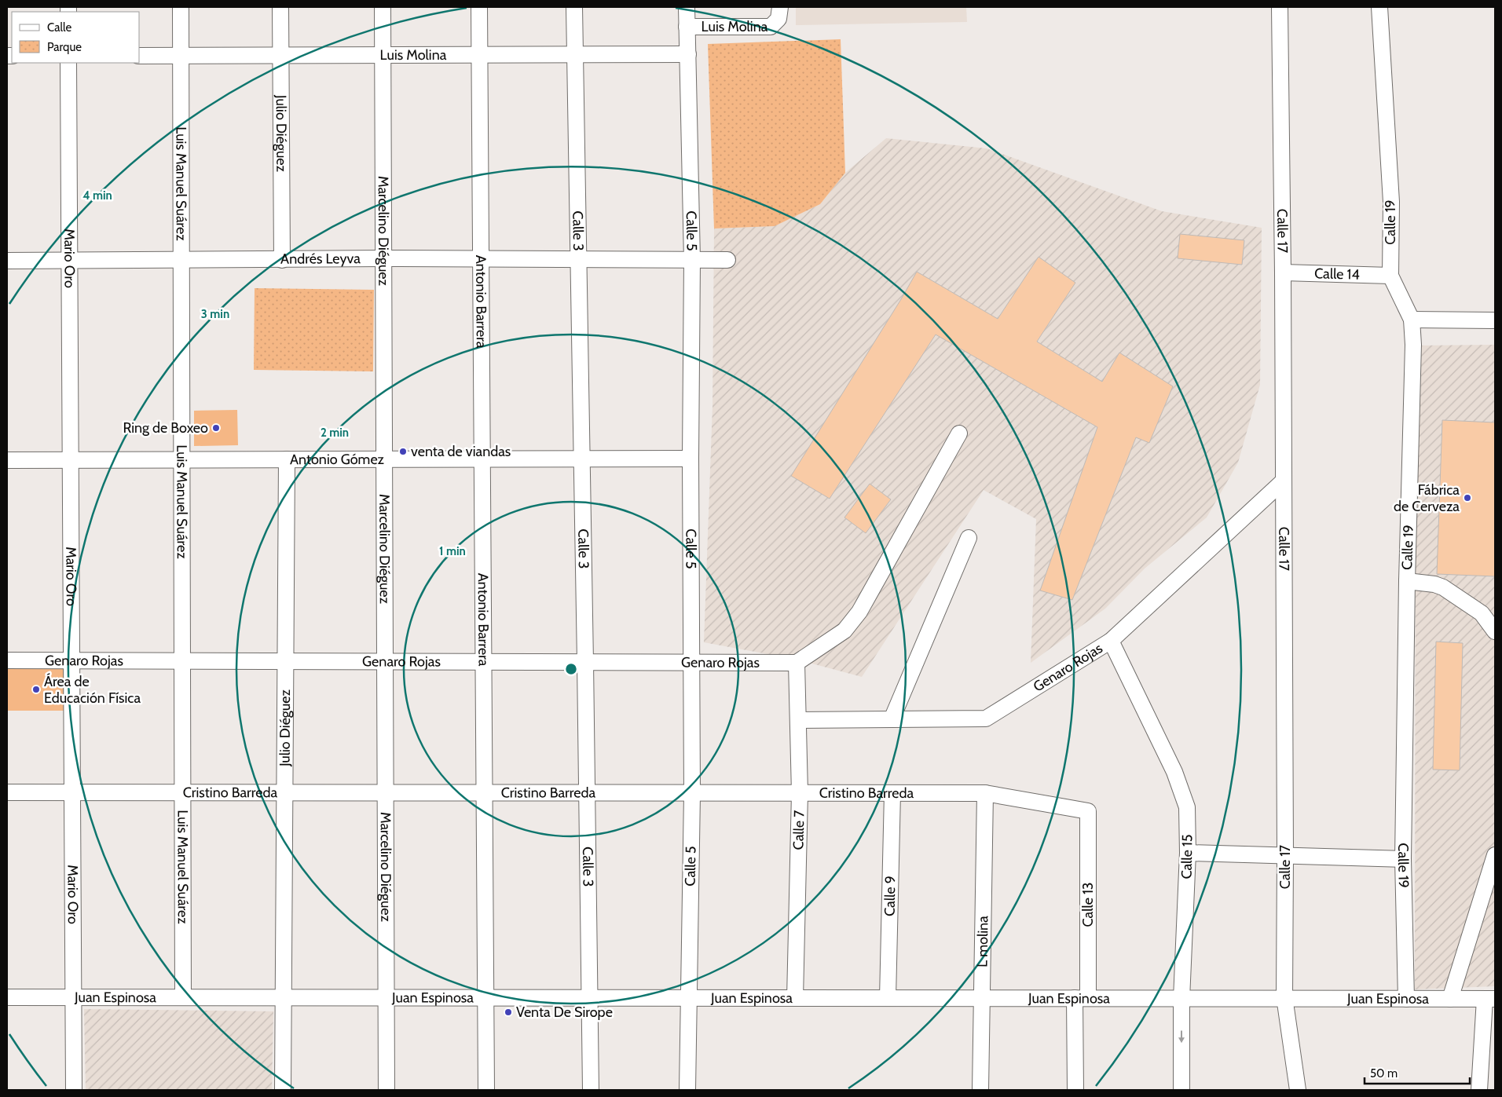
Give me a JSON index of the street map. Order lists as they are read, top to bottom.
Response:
{
  "streets": {
    "street": [
      "Luis Molina",
      "Julio Diéguez",
      "Luis Manuel Suárez",
      "Calle 19",
      "Calle 5",
      "Marcelino Diéguez",
      "Calle 3",
      "Calle 17",
      "Mario Oro",
      "Andrés Leyva",
      "Calle 14",
      "Antonio Barrera",
      "Antonio Gómez",
      "Genaro Rojas",
      "Cristino Barreda",
      "Calle 7",
      "Calle 15",
      "Calle 9",
      "Calle 13",
      "L molina",
      "Juan Espinosa"
    ]
  },
  "crossings": [
    ["Luis Molina", "Julio Diéguez"],
    ["Luis Molina", "Luis Manuel Suárez"],
    ["Luis Molina", "Calle 5"],
    ["Luis Molina", "Marcelino Diéguez"],
    ["Luis Molina", "Calle 3"],
    ["Luis Molina", "Antonio Barrera"],
    ["Julio Diéguez", "Andrés Leyva"],
    ["Julio Diéguez", "Antonio Gómez"],
    ["Julio Diéguez", "Genaro Rojas"],
    ["Julio Diéguez", "Cristino Barreda"],
    ["Julio Diéguez", "Juan Espinosa"],
    ["Luis Manuel Suárez", "Andrés Leyva"],
    ["Luis Manuel Suárez", "Antonio Gómez"],
    ["Luis Manuel Suárez", "Genaro Rojas"],
    ["Luis Manuel Suárez", "Cristino Barreda"],
    ["Luis Manuel Suárez", "Juan Espinosa"],
    ["Calle 19", "Calle 14"],
    ["Calle 19", "Juan Espinosa"],
    ["Calle 5", "Andrés Leyva"],
    ["Calle 5", "Antonio Gómez"],
    ["Calle 5", "Genaro Rojas"],
    ["Calle 5", "Cristino Barreda"],
    ["Calle 5", "Juan Espinosa"],
    ["Marcelino Diéguez", "Andrés Leyva"],
    ["Marcelino Diéguez", "Antonio Gómez"],
    ["Marcelino Diéguez", "Genaro Rojas"],
    ["Marcelino Diéguez", "Cristino Barreda"],
    ["Marcelino Diéguez", "Juan Espinosa"],
    ["Calle 3", "Andrés Leyva"],
    ["Calle 3", "Antonio Gómez"],
    ["Calle 3", "Genaro Rojas"],
    ["Calle 3", "Cristino Barreda"],
    ["Calle 3", "Juan Espinosa"],
    ["Calle 17", "Calle 14"],
    ["Calle 17", "Genaro Rojas"],
    ["Calle 17", "Juan Espinosa"],
    ["Mario Oro", "Andrés Leyva"],
    ["Mario Oro", "Antonio Gómez"],
    ["Mario Oro", "Genaro Rojas"],
    ["Mario Oro", "Cristino Barreda"],
    ["Mario Oro", "Juan Espinosa"],
    ["Andrés Leyva", "Antonio Barrera"],
    ["Antonio Barrera", "Antonio Gómez"],
    ["Antonio Barrera", "Genaro Rojas"],
    ["Antonio Barrera", "Cristino Barreda"],
    ["Antonio Barrera", "Juan Espinosa"],
    ["Genaro Rojas", "Calle 7"],
    ["Genaro Rojas", "Calle 15"],
    ["Cristino Barreda", "Calle 7"],
    ["Cristino Barreda", "Calle 9"],
    ["Cristino Barreda", "Calle 13"],
    ["Cristino Barreda", "L molina"],
    ["Calle 7", "Juan Espinosa"],
    ["Calle 15", "Juan Espinosa"],
    ["Calle 9", "Juan Espinosa"],
    ["Calle 13", "Juan Espinosa"],
    ["L molina", "Juan Espinosa"]
  ],
  "places": [
    "Ring de Boxeo",
    "venta de viandas",
    "Fábrica de Cerveza",
    "Área de Educación Física",
    "Venta De Sirope"
  ],
  "legend": ["Calle", "Parque"],
  "scale_bar": "50 m",
  "rings": [
    "4 min",
    "3 min",
    "2 min",
    "1 min"
  ]
}
